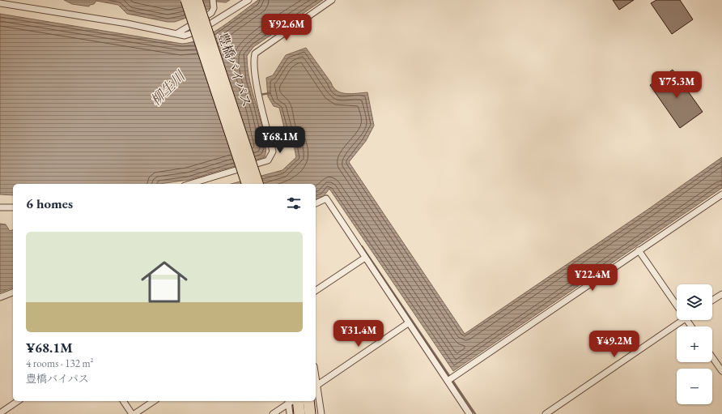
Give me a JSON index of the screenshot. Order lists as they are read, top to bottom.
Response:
{
  "streets": {
    "highway": ["豊橋バイパス"]
  },
  "water": ["柳生川"],
  "page": {
    "price": [
      "¥92.6M",
      "¥75.3M",
      "¥68.1M",
      "¥22.4M",
      "¥31.4M",
      "¥49.2M"
    ],
    "heading": "6 homes",
    "list": [
      {
        "name": "¥68.1M",
        "note": "4 rooms · 132 m² · 豊橋バイパス"
      }
    ],
    "map_buttons": ["+", "−"]
  }
}
